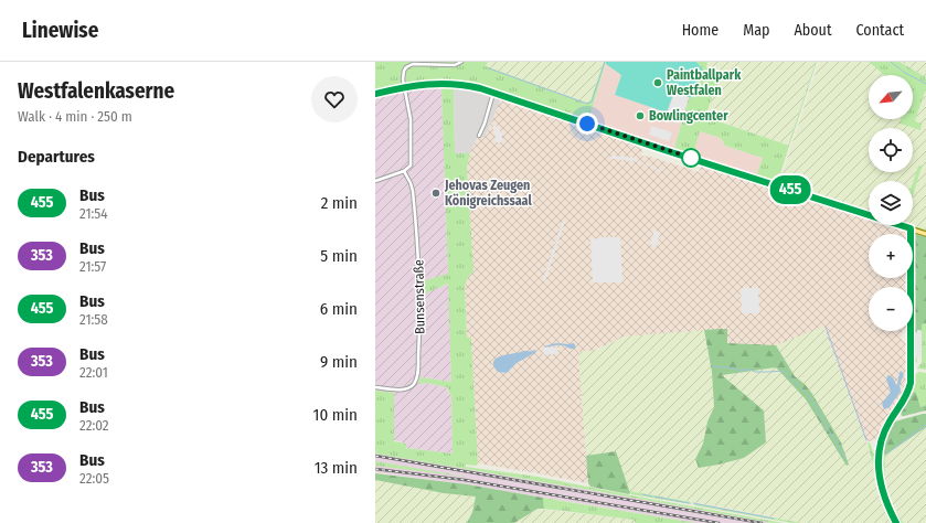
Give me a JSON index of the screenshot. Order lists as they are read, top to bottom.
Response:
{
  "streets": {
    "street": ["Bunsenstraße"]
  },
  "places": ["Paintballpark Westfalen", "Bowlingcenter", "Jehovas Zeugen Königreichssaal"],
  "lines": ["bus line 455"],
  "north": "bottom left",
  "page": {
    "header": "Linewise",
    "nav": [
      "Home",
      "Map",
      "About",
      "Contact"
    ],
    "heading": [
      ["Westfalenkaserne", "Walk · 4 min · 250 m"],
      "Departures"
    ],
    "on_map": "455",
    "map_buttons": ["+", "−"],
    "list": [
      {
        "mark": "455",
        "name": "Bus",
        "note": "21:54",
        "value": "2 min"
      },
      {
        "mark": "353",
        "name": "Bus",
        "note": "21:57",
        "value": "5 min"
      },
      {
        "mark": "455",
        "name": "Bus",
        "note": "21:58",
        "value": "6 min"
      },
      {
        "mark": "353",
        "name": "Bus",
        "note": "22:01",
        "value": "9 min"
      },
      {
        "mark": "455",
        "name": "Bus",
        "note": "22:02",
        "value": "10 min"
      },
      {
        "mark": "353",
        "name": "Bus",
        "note": "22:05",
        "value": "13 min"
      }
    ]
  }
}
